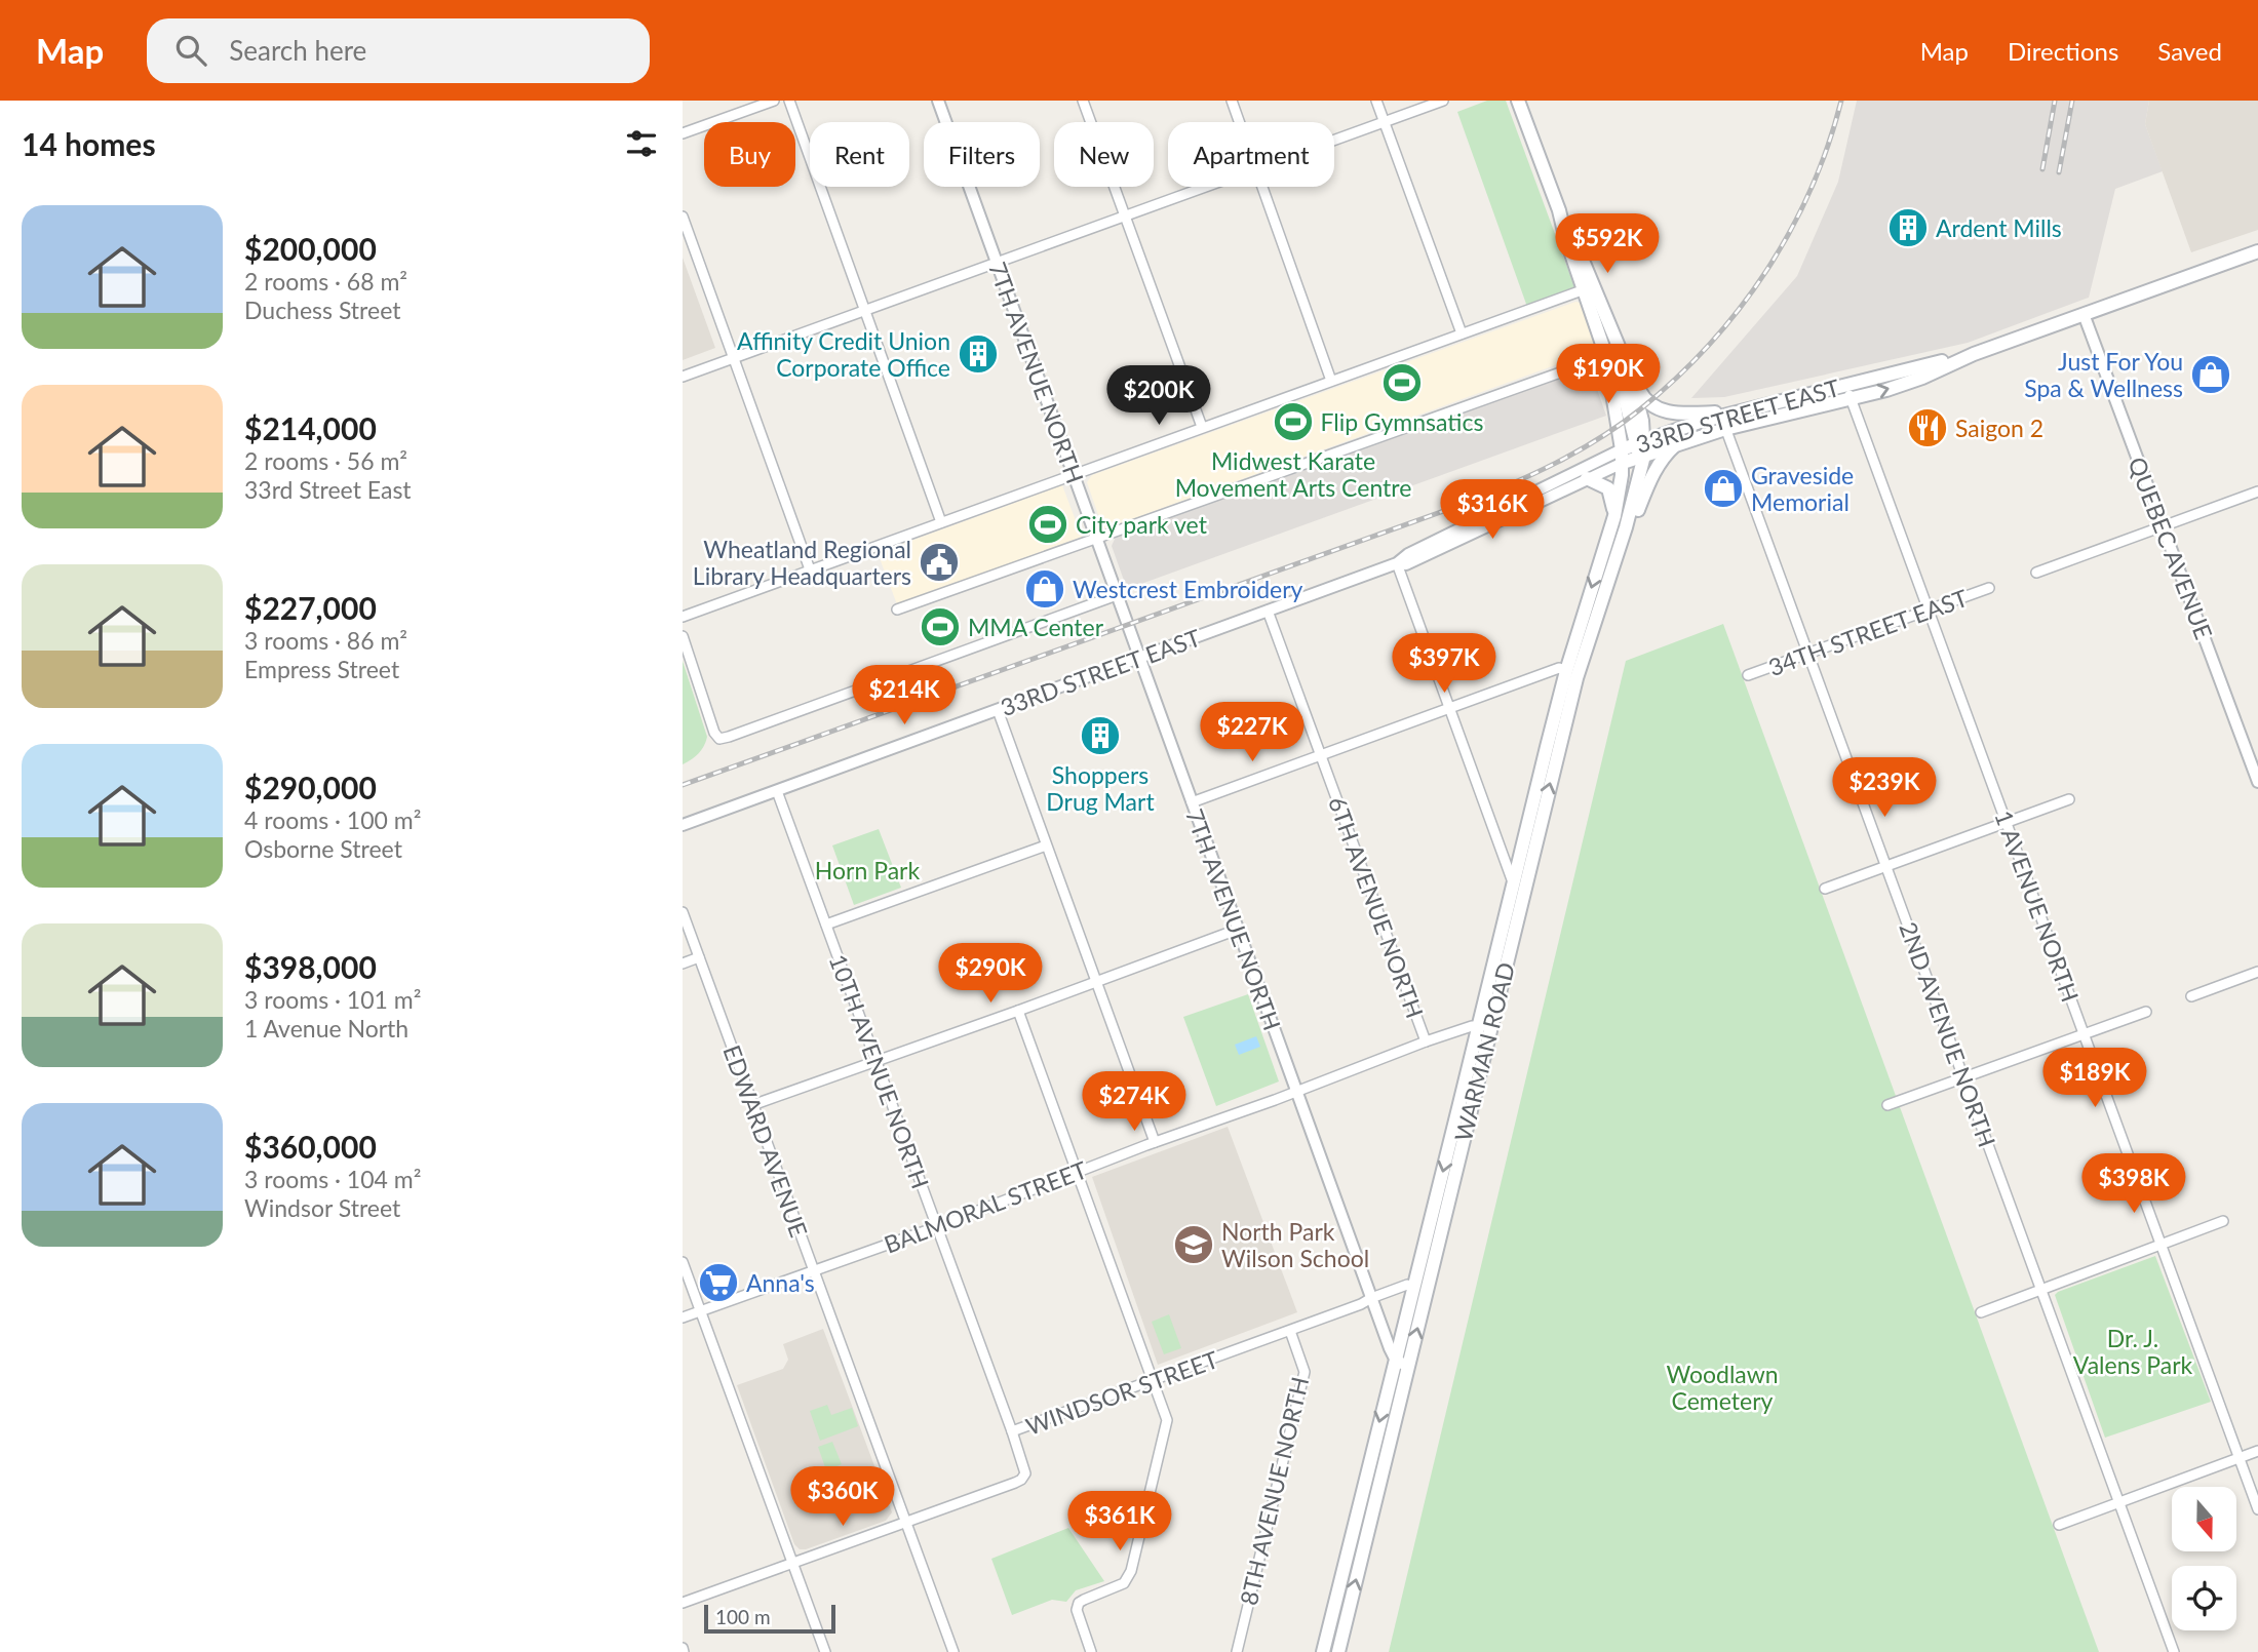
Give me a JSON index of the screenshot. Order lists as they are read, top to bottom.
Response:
{
  "streets": {
    "main road": ["33RD STREET EAST", "WARMAN ROAD"],
    "street": [
      "7TH AVENUE NORTH",
      "QUEBEC AVENUE",
      "34TH STREET EAST",
      "1 AVENUE NORTH",
      "6TH AVENUE NORTH",
      "2ND AVENUE NORTH",
      "10TH AVENUE NORTH",
      "EDWARD AVENUE",
      "BALMORAL STREET",
      "WINDSOR STREET",
      "8TH AVENUE NORTH"
    ]
  },
  "crossings": [
    ["7TH AVENUE NORTH", "33RD STREET EAST"],
    ["7TH AVENUE NORTH", "WARMAN ROAD"],
    ["7TH AVENUE NORTH", "BALMORAL STREET"],
    ["7TH AVENUE NORTH", "WINDSOR STREET"],
    ["33RD STREET EAST", "QUEBEC AVENUE"],
    ["33RD STREET EAST", "1 AVENUE NORTH"],
    ["33RD STREET EAST", "6TH AVENUE NORTH"],
    ["33RD STREET EAST", "2ND AVENUE NORTH"],
    ["33RD STREET EAST", "WARMAN ROAD"],
    ["33RD STREET EAST", "10TH AVENUE NORTH"],
    ["34TH STREET EAST", "1 AVENUE NORTH"],
    ["34TH STREET EAST", "2ND AVENUE NORTH"],
    ["6TH AVENUE NORTH", "BALMORAL STREET"],
    ["WARMAN ROAD", "BALMORAL STREET"],
    ["WARMAN ROAD", "WINDSOR STREET"],
    ["10TH AVENUE NORTH", "BALMORAL STREET"],
    ["10TH AVENUE NORTH", "WINDSOR STREET"],
    ["EDWARD AVENUE", "BALMORAL STREET"],
    ["EDWARD AVENUE", "WINDSOR STREET"],
    ["WINDSOR STREET", "8TH AVENUE NORTH"]
  ],
  "parks": ["Horn Park", "Dr. J. Valens Park", "Woodlawn Cemetery"],
  "places": {
    "building": ["Ardent Mills", "Affinity Credit Union Corporate Office", "Shoppers Drug Mart"],
    "shop": ["Just For You Spa & Wellness", "Graveside Memorial", "Westcrest Embroidery"],
    "sports": [
      "Flip Gymnsatics",
      "Midwest Karate Movement Arts Centre",
      "City park vet",
      "MMA Center"
    ],
    "restaurant": ["Saigon 2"],
    "public building": ["Wheatland Regional Library Headquarters"],
    "school or university": ["North Park Wilson School"],
    "supermarket": ["Anna's"]
  },
  "scale_bar": "100 m",
  "north": "bottom",
  "page": {
    "header": "Map",
    "search": "Search here",
    "nav": ["Map", "Directions", "Saved"],
    "heading": "14 homes",
    "chip": [
      "Buy",
      "Rent",
      "Filters",
      "New",
      "Apartment"
    ],
    "list": [
      {
        "name": "$200,000",
        "note": "2 rooms · 68 m² · Duchess Street"
      },
      {
        "name": "$214,000",
        "note": "2 rooms · 56 m² · 33rd Street East"
      },
      {
        "name": "$227,000",
        "note": "3 rooms · 86 m² · Empress Street"
      },
      {
        "name": "$290,000",
        "note": "4 rooms · 100 m² · Osborne Street"
      },
      {
        "name": "$398,000",
        "note": "3 rooms · 101 m² · 1 Avenue North"
      },
      {
        "name": "$360,000",
        "note": "3 rooms · 104 m² · Windsor Street"
      }
    ],
    "price": [
      "$592K",
      "$190K",
      "$200K",
      "$316K",
      "$397K",
      "$214K",
      "$227K",
      "$239K",
      "$290K",
      "$189K",
      "$274K",
      "$398K",
      "$360K",
      "$361K"
    ],
    "scale": "100 m"
  }
}
